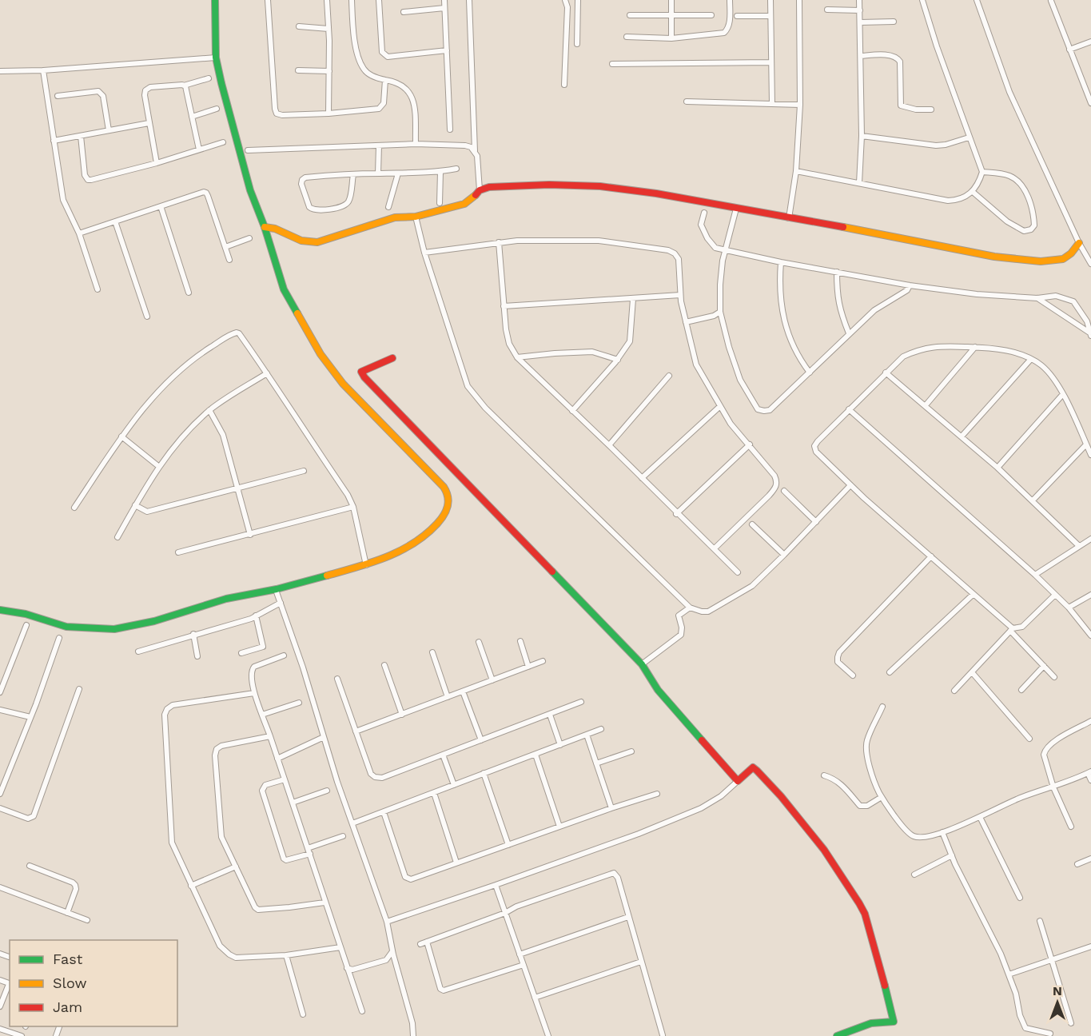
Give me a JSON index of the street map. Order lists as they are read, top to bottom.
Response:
{
  "legend": ["Fast", "Slow", "Jam"],
  "north": "top"
}
